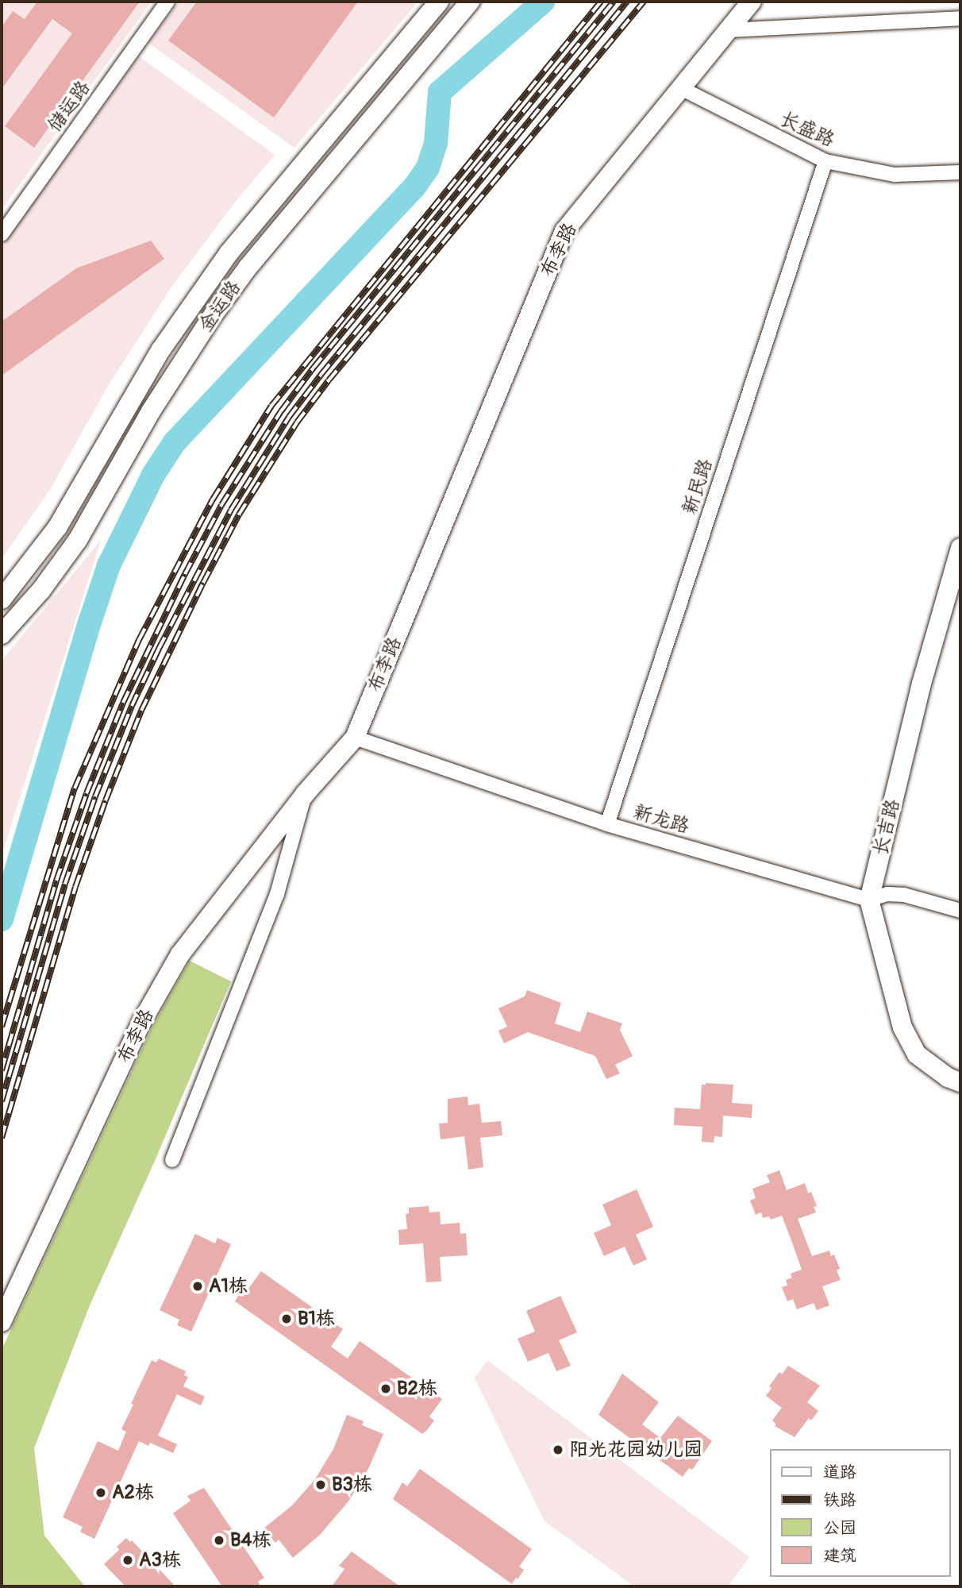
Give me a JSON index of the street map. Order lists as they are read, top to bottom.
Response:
{
  "streets": {
    "main road": ["布李路", "金运路", "长吉路"],
    "street": [
      "储运路",
      "长盛路",
      "新民路",
      "新龙路"
    ]
  },
  "crossings": [
    ["长盛路", "布李路"],
    ["长盛路", "新民路"],
    ["布李路", "新龙路"],
    ["新民路", "新龙路"],
    ["新龙路", "长吉路"]
  ],
  "places": [
    "A1栋",
    "B1栋",
    "B2栋",
    "阳光花园幼儿园",
    "B3栋",
    "A2栋",
    "B4栋",
    "A3栋"
  ],
  "legend": [
    "道路",
    "铁路",
    "公园",
    "建筑"
  ]
}
